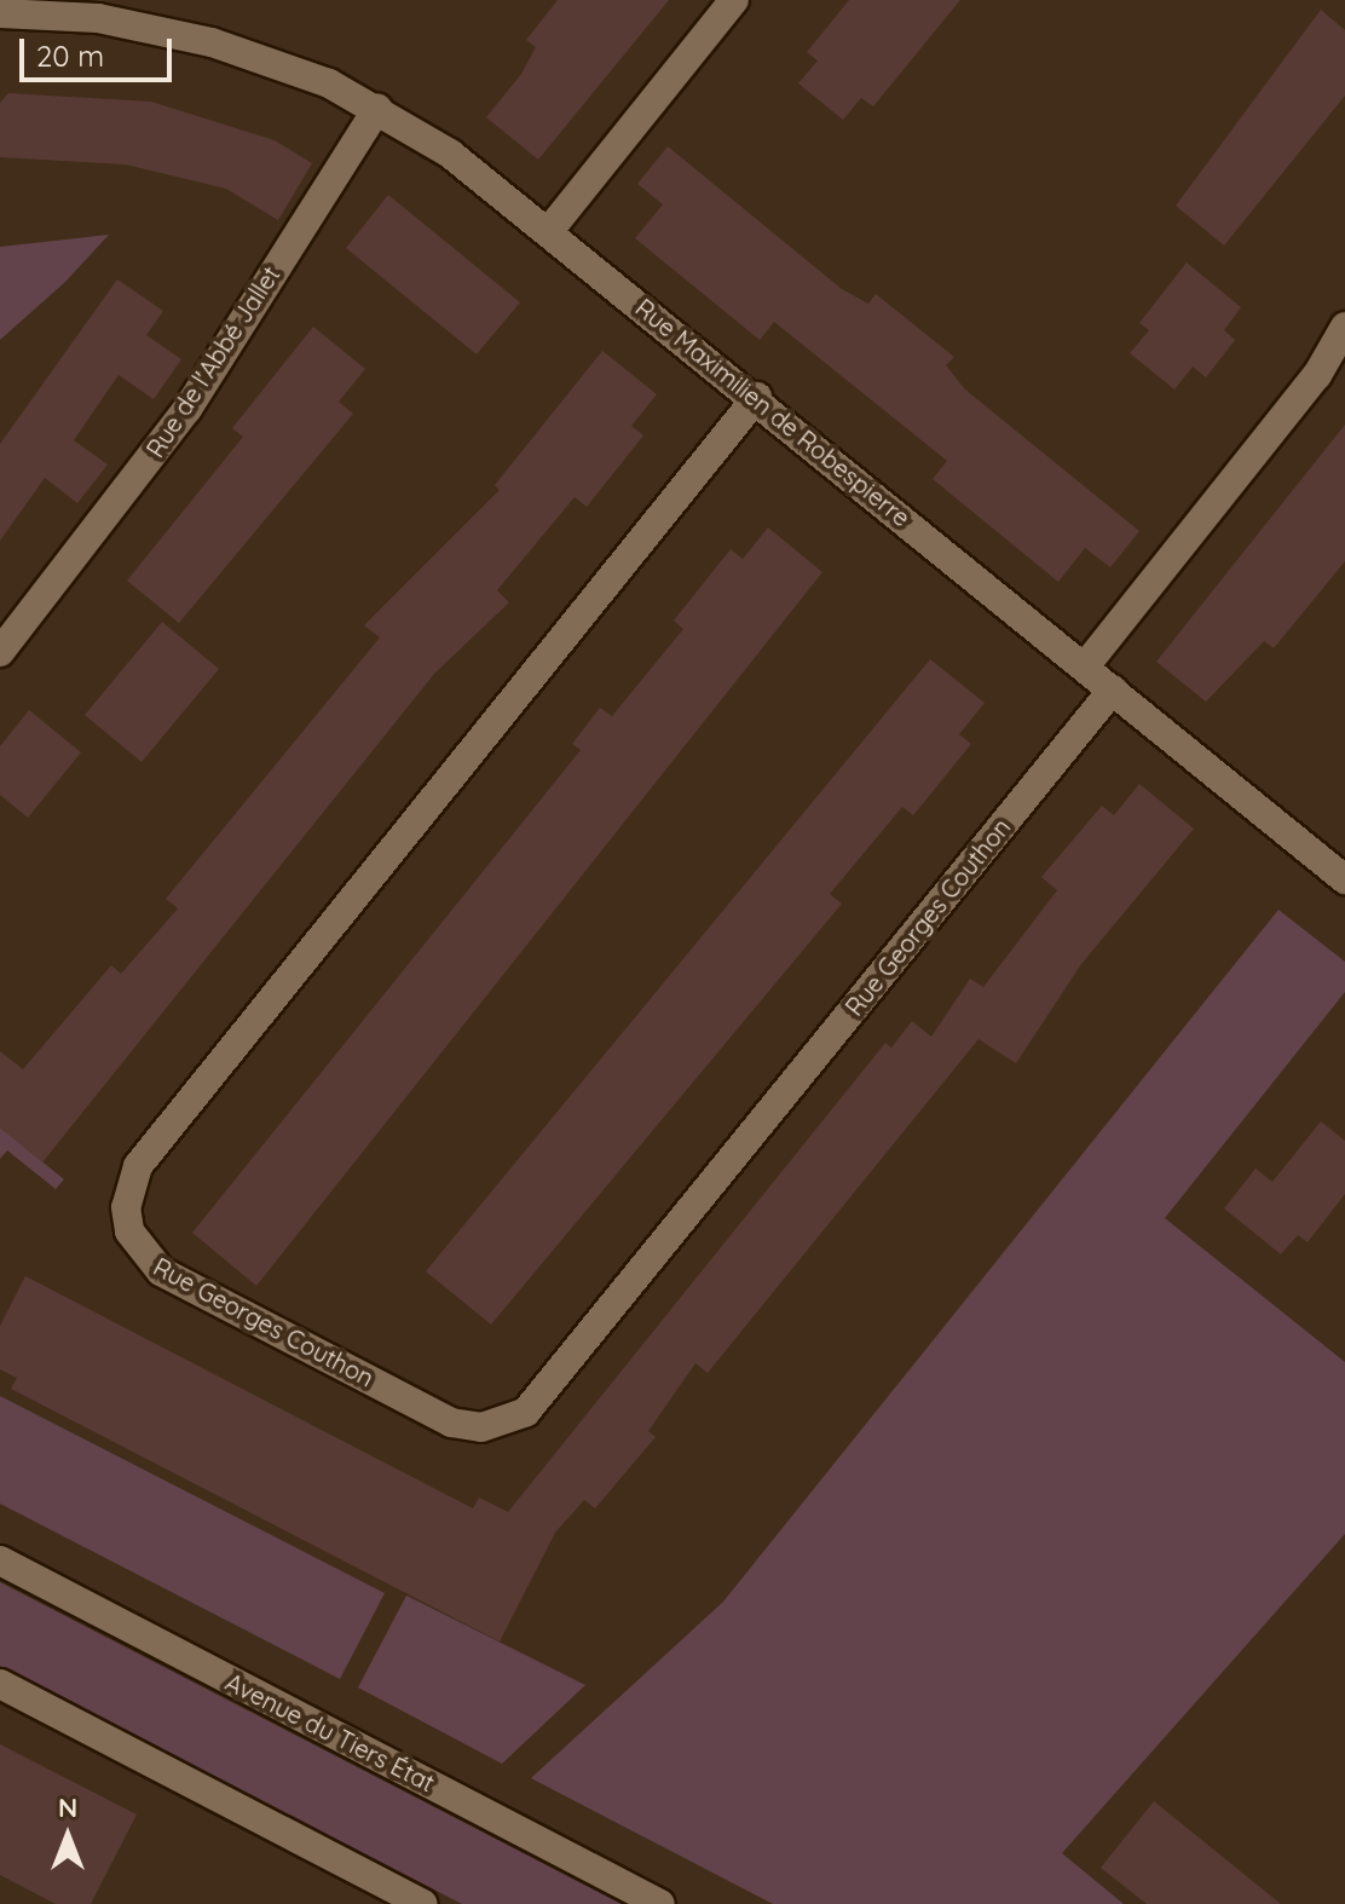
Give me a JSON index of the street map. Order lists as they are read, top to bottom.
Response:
{
  "streets": {
    "street": [
      "Rue de l'Abbé Jallet",
      "Rue Maximilien de Robespierre",
      "Rue Georges Couthon",
      "Avenue du Tiers État"
    ]
  },
  "crossings": [
    ["Rue de l'Abbé Jallet", "Rue Maximilien de Robespierre"],
    ["Rue Maximilien de Robespierre", "Rue Georges Couthon"]
  ],
  "scale_bar": "20 m",
  "north": "top"
}
